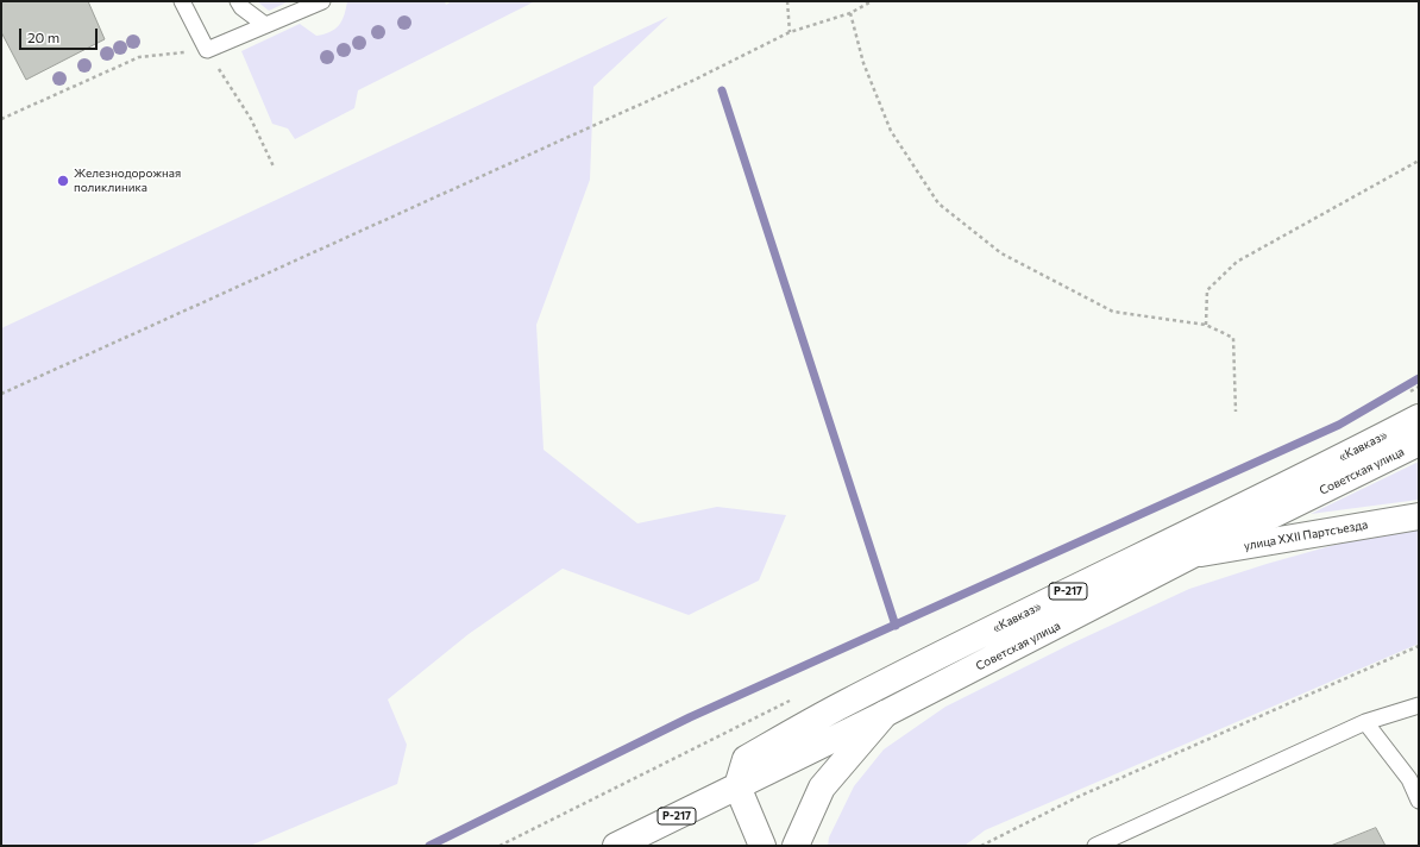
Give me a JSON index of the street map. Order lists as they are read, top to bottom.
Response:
{
  "streets": {
    "main road": [
      "«Кавказ»",
      "Советская улица",
      "улица XXII Партсъезда",
      "Р-217"
    ]
  },
  "crossings": [
    ["«Кавказ»", "Советская улица"],
    ["Советская улица", "улица XXII Партсъезда"]
  ],
  "places": ["Железнодорожная поликлиника"],
  "scale_bar": "20 m"
}
